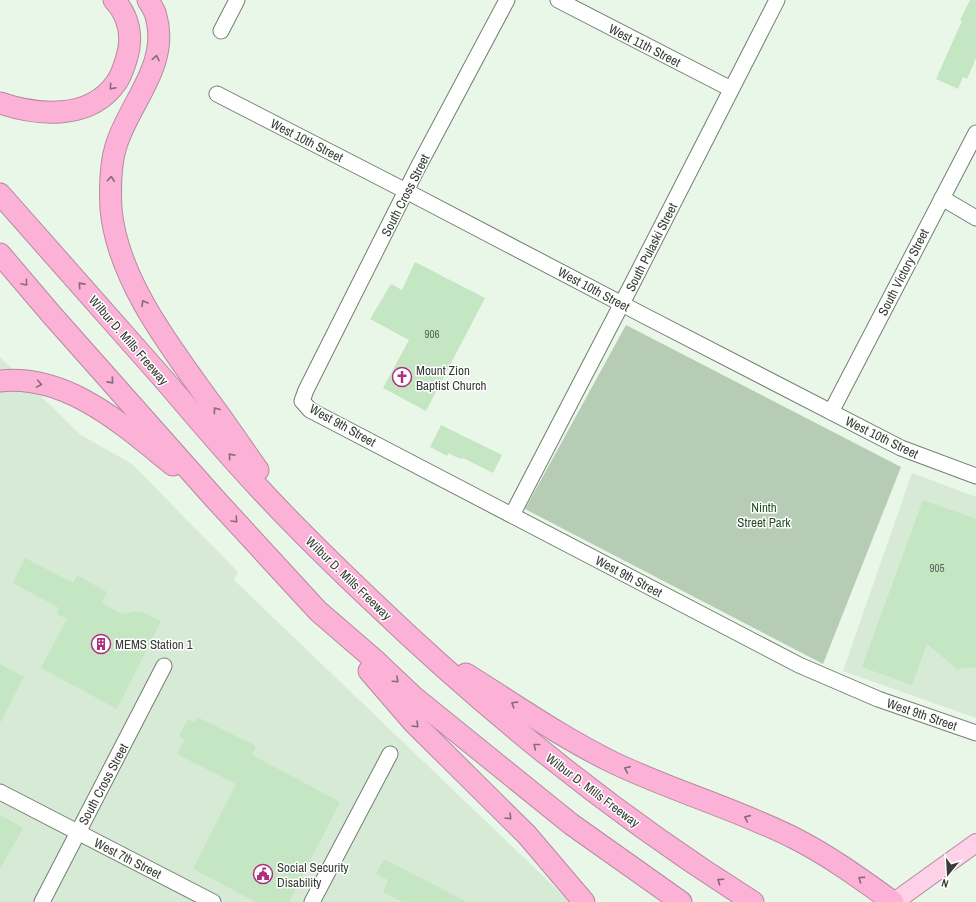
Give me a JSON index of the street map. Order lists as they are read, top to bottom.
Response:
{
  "streets": {
    "highway": ["Wilbur D. Mills Freeway"],
    "street": [
      "West 11th Street",
      "West 10th Street",
      "South Cross Street",
      "South Pulaski Street",
      "South Victory Street",
      "West 9th Street",
      "West 7th Street"
    ]
  },
  "crossings": [
    ["West 11th Street", "South Pulaski Street"],
    ["West 10th Street", "South Cross Street"],
    ["West 10th Street", "South Pulaski Street"],
    ["West 10th Street", "South Victory Street"],
    ["South Cross Street", "West 9th Street"],
    ["South Cross Street", "West 7th Street"],
    ["South Pulaski Street", "West 9th Street"]
  ],
  "parks": ["Ninth Street Park"],
  "places": {
    "church": ["Mount Zion Baptist Church"],
    "building": ["MEMS Station 1"],
    "public building": ["Social Security Disability"]
  },
  "house_numbers": ["906", "905"],
  "north": "bottom"
}
